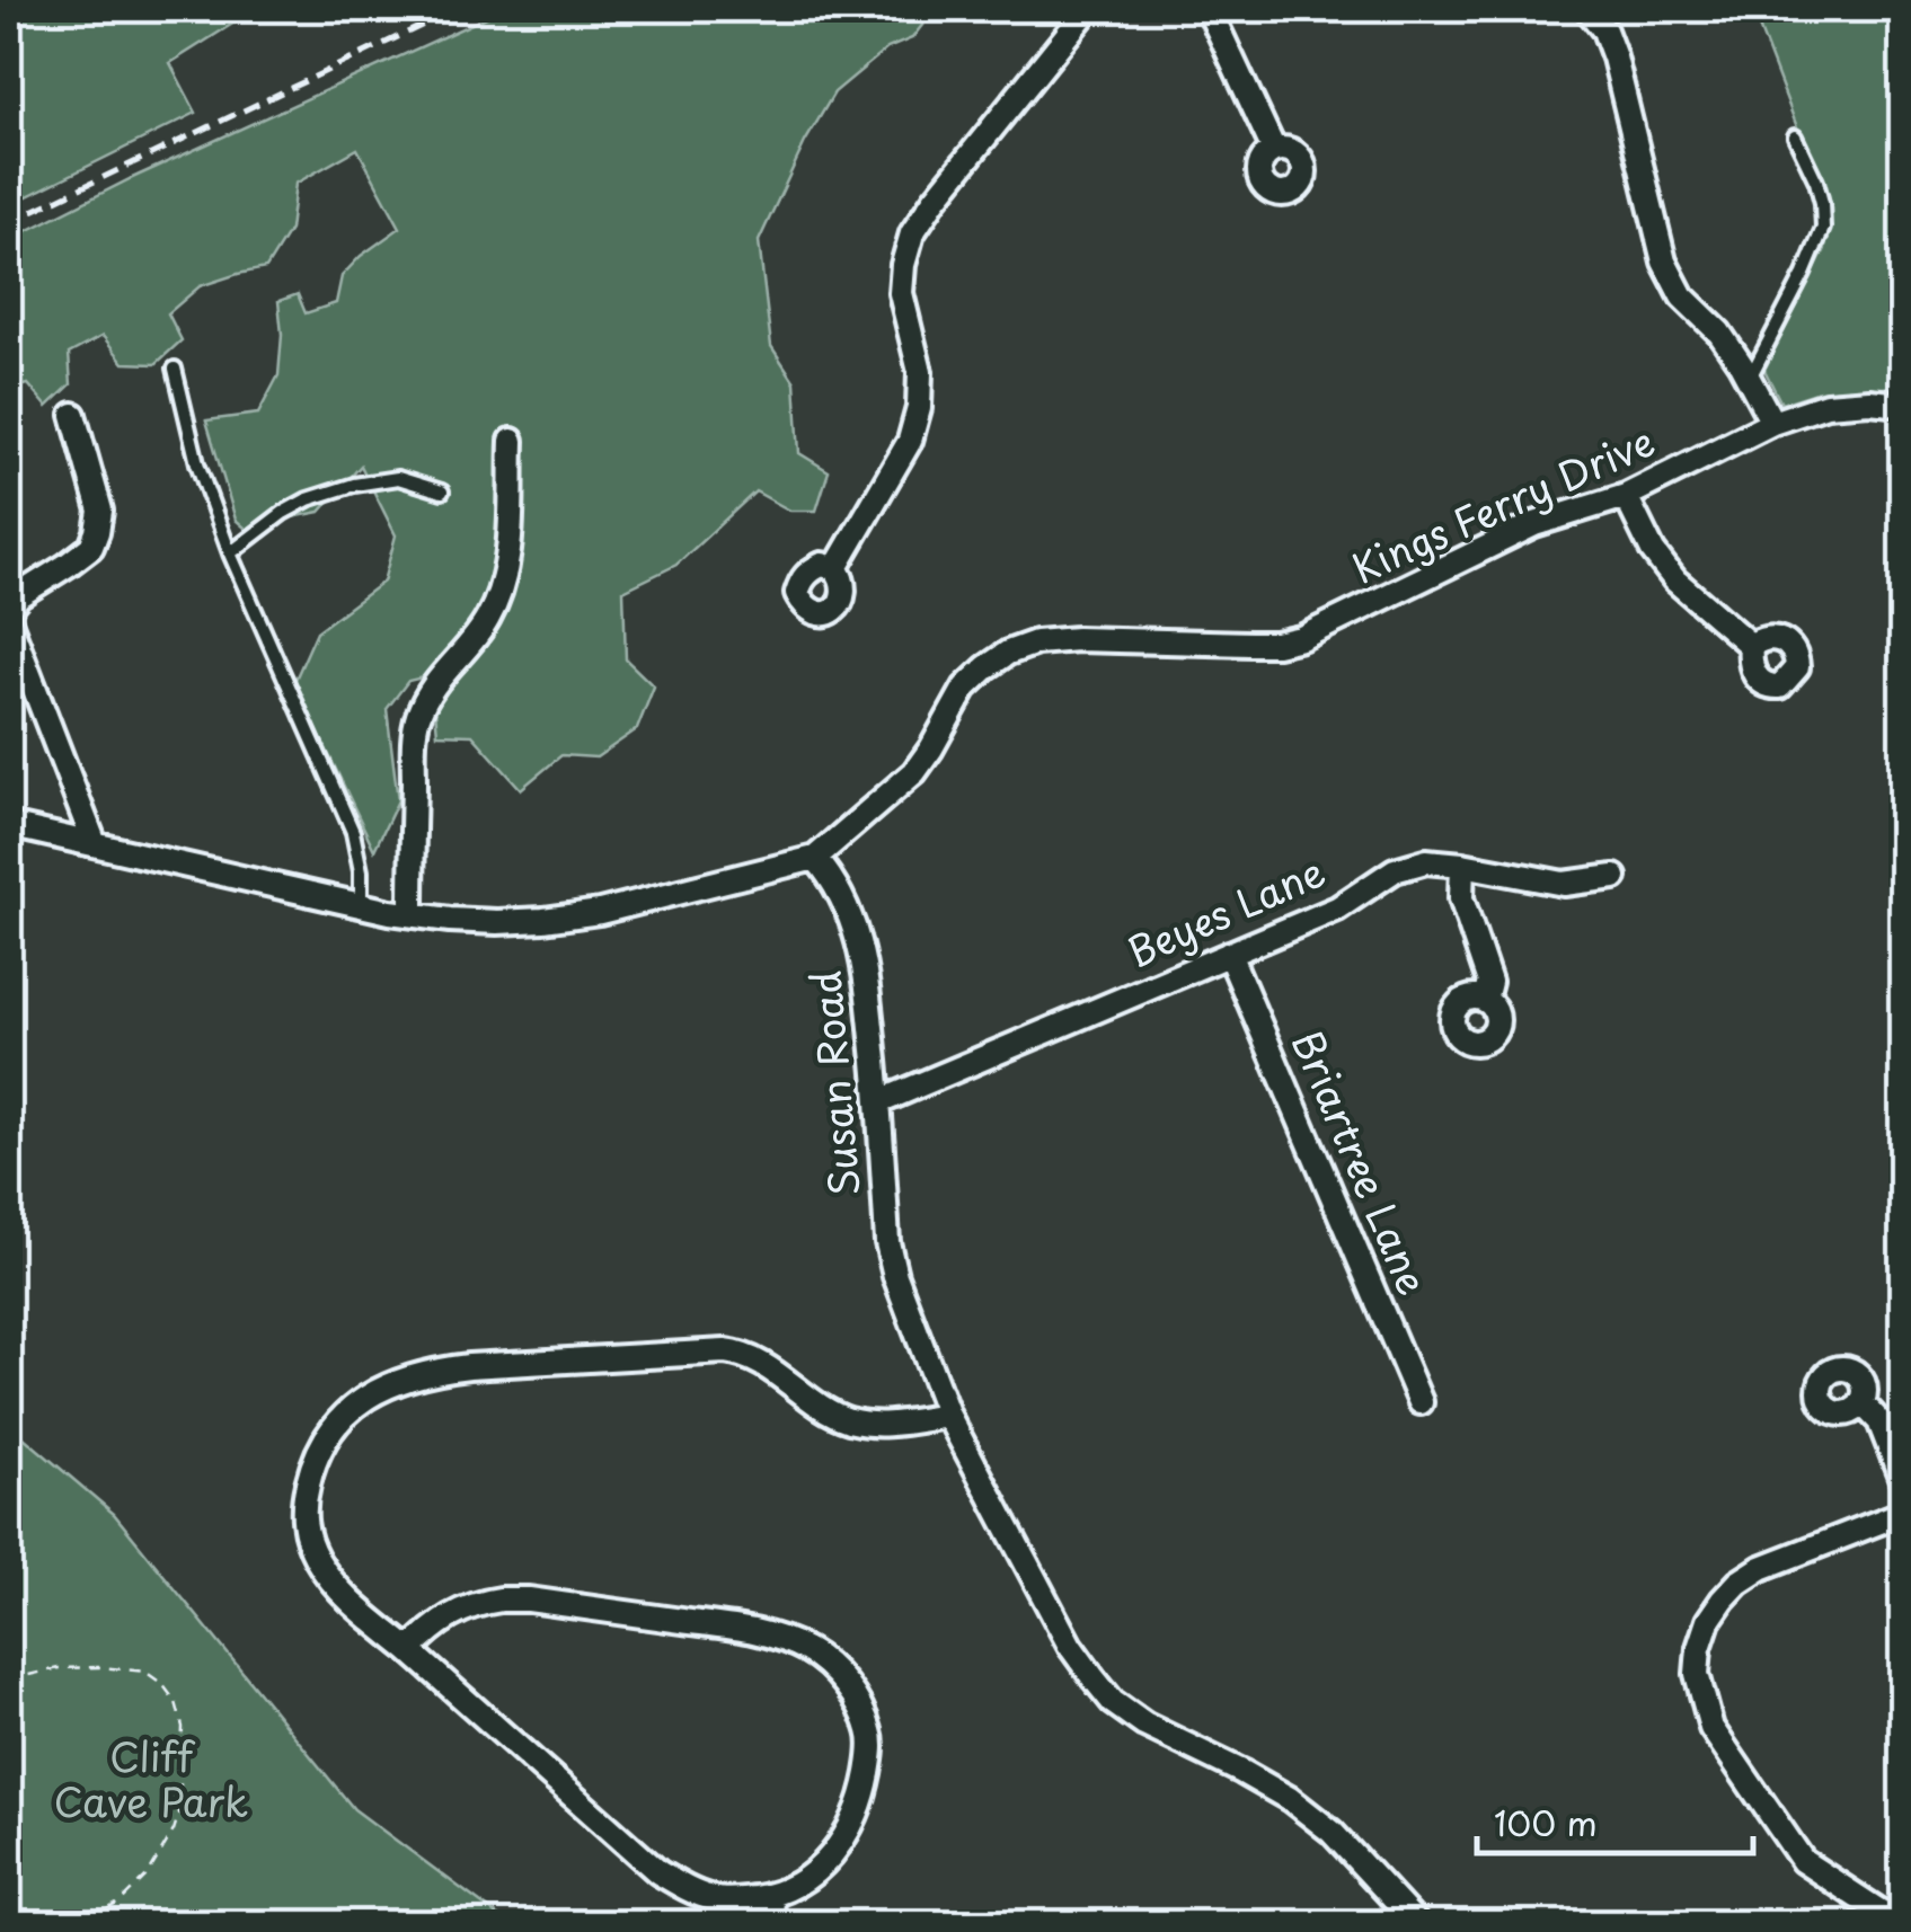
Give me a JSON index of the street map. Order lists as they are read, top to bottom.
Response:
{
  "streets": {
    "street": [
      "Kings Ferry Drive",
      "Beyes Lane",
      "Susan Road",
      "Briartree Lane"
    ]
  },
  "crossings": [
    ["Kings Ferry Drive", "Susan Road"],
    ["Beyes Lane", "Susan Road"],
    ["Beyes Lane", "Briartree Lane"]
  ],
  "parks": ["Cliff Cave Park"],
  "scale_bar": "100 m"
}
